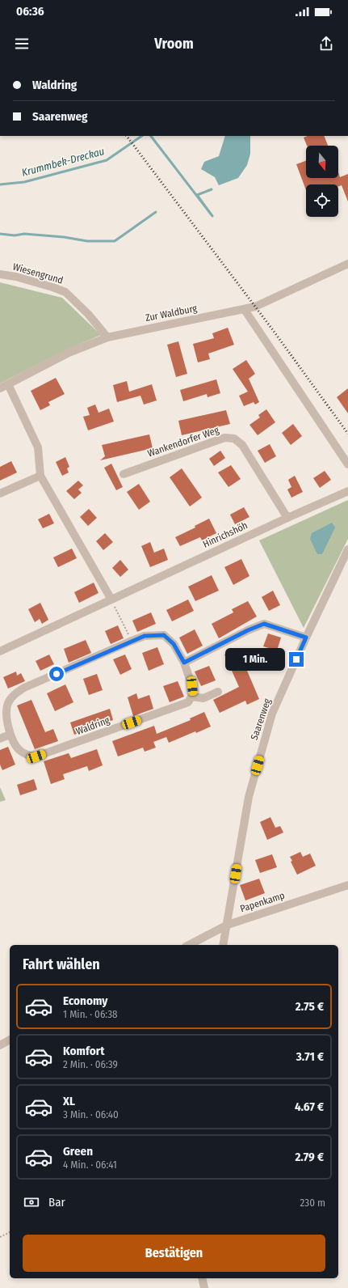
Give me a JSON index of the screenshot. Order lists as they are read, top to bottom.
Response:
{
  "streets": {
    "street": [
      "Wiesengrund",
      "Zur Waldburg",
      "Wankendorfer Weg",
      "Hinrichshöh",
      "Saarenweg",
      "Waldring",
      "Papenkamp"
    ]
  },
  "crossings": [
    ["Wiesengrund", "Zur Waldburg"],
    ["Wankendorfer Weg", "Hinrichshöh"],
    ["Saarenweg", "Papenkamp"]
  ],
  "water": ["Krummbek-Dreckau"],
  "north": "bottom",
  "page": {
    "status": "06:36",
    "header": "Vroom",
    "banner": ["Waldring", "Saarenweg"],
    "bubble": "1 Min.",
    "heading": "Fahrt wählen",
    "list": [
      {
        "name": "Economy",
        "note": "1 Min. · 06:38",
        "value": "2.75 €"
      },
      {
        "name": "Komfort",
        "note": "2 Min. · 06:39",
        "value": "3.71 €"
      },
      {
        "name": "XL",
        "note": "3 Min. · 06:40",
        "value": "4.67 €"
      },
      {
        "name": "Green",
        "note": "4 Min. · 06:41",
        "value": "2.79 €"
      }
    ],
    "pay": ["Bar", "230 m"],
    "buttons": "Bestätigen"
  }
}
